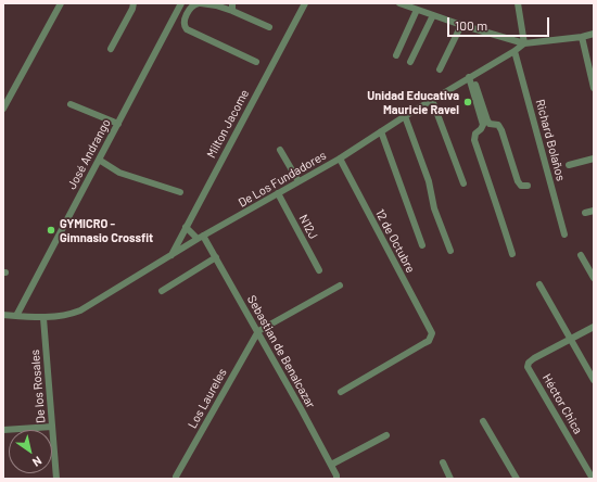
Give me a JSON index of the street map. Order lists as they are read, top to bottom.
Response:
{
  "streets": {
    "street": [
      "Milton Jacome",
      "Richard Bolaños",
      "José Andrango",
      "De Los Fundadores",
      "N12J",
      "12 de Octubre",
      "Sebastian de Benalcazar",
      "De los Rosales",
      "Los Laureles",
      "Héctor Chica"
    ]
  },
  "crossings": [
    ["Milton Jacome", "De Los Fundadores"],
    ["Milton Jacome", "Sebastian de Benalcazar"],
    ["Richard Bolaños", "De Los Fundadores"],
    ["José Andrango", "De Los Fundadores"],
    ["De Los Fundadores", "N12J"],
    ["De Los Fundadores", "12 de Octubre"],
    ["De Los Fundadores", "Sebastian de Benalcazar"],
    ["De Los Fundadores", "De los Rosales"],
    ["Sebastian de Benalcazar", "Los Laureles"]
  ],
  "places": ["Unidad Educativa Mauricie Ravel", "GYMICRO - Gimnasio Crossfit"],
  "scale_bar": "100 m",
  "north": "bottom right"
}
